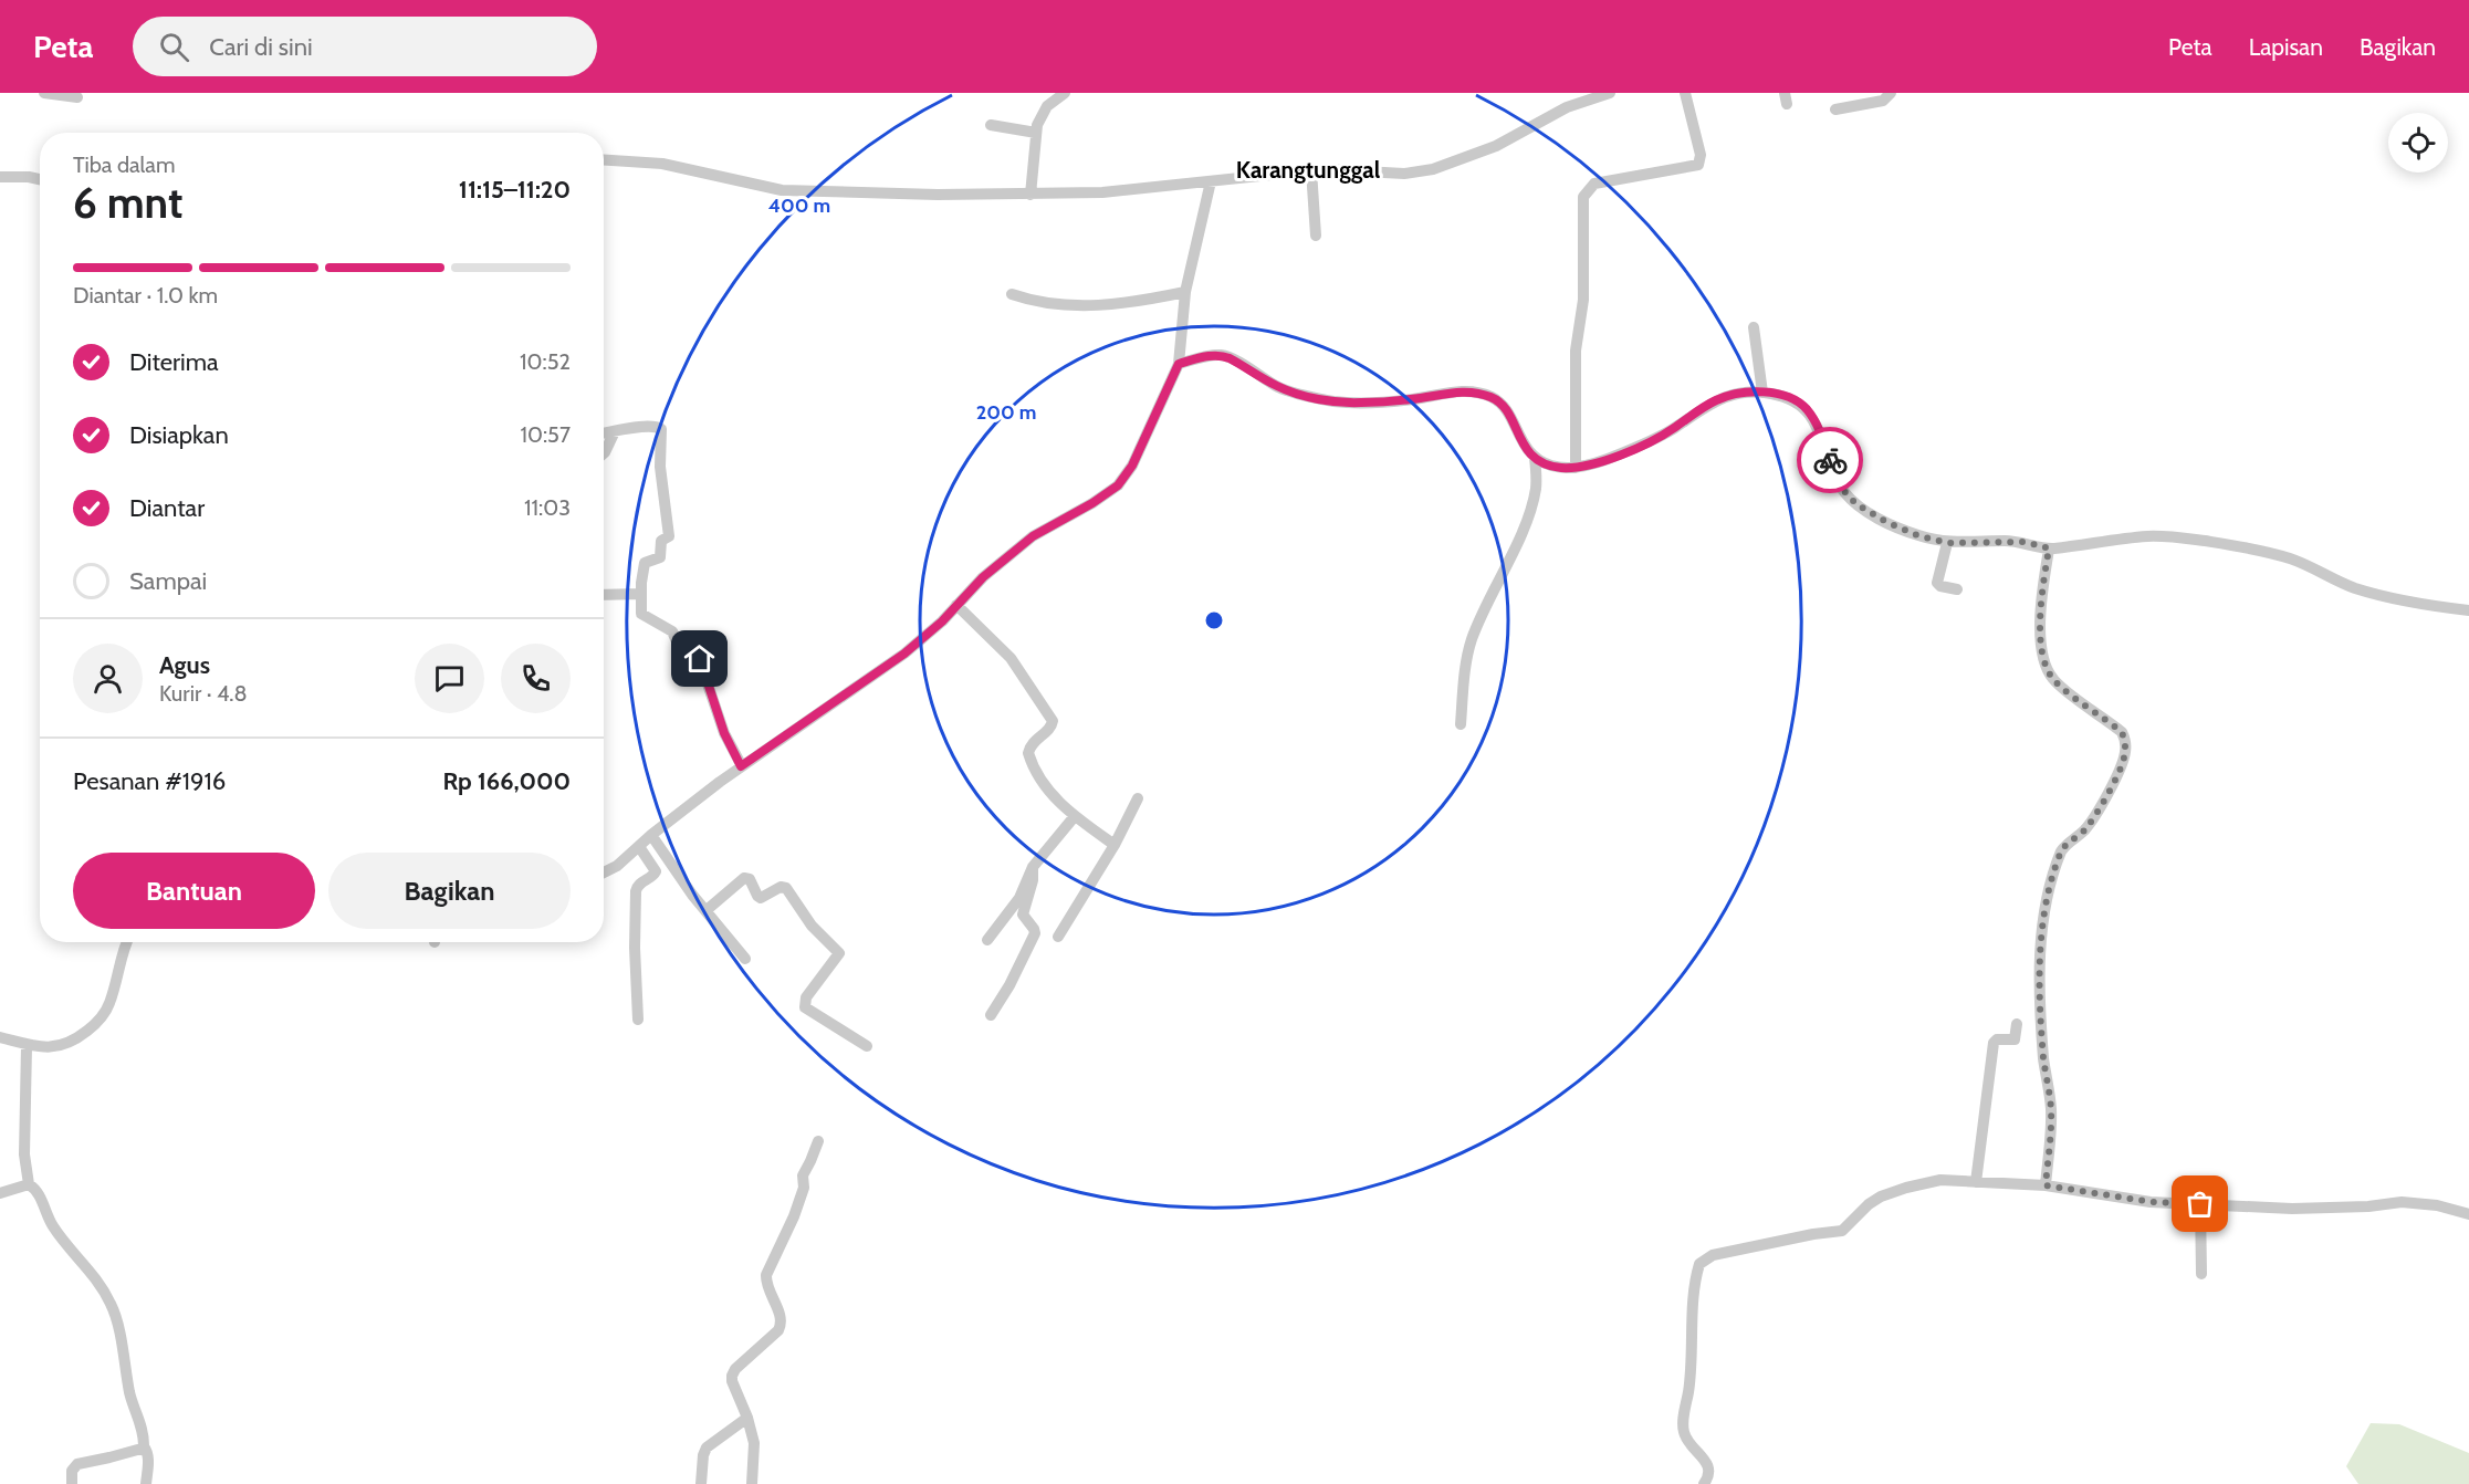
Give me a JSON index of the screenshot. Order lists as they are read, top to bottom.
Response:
{
  "districts": ["Karangtunggal"],
  "page": {
    "header": "Peta",
    "search": "Cari di sini",
    "nav": ["Peta", "Lapisan", "Bagikan"],
    "heading": ["6 mnt", "Tiba dalam", "11:15–11:20"],
    "panel": [
      "Agus",
      "Kurir · 4.8",
      "Pesanan #1916",
      "Rp 166,000"
    ],
    "bar": "Diantar · 1.0 km",
    "list": [
      ["Diterima", "10:52"],
      ["Disiapkan", "10:57"],
      ["Diantar", "11:03"],
      "Sampai"
    ],
    "buttons": ["Bantuan", "Bagikan"]
  },
  "rings": ["400 m", "200 m"]
}
